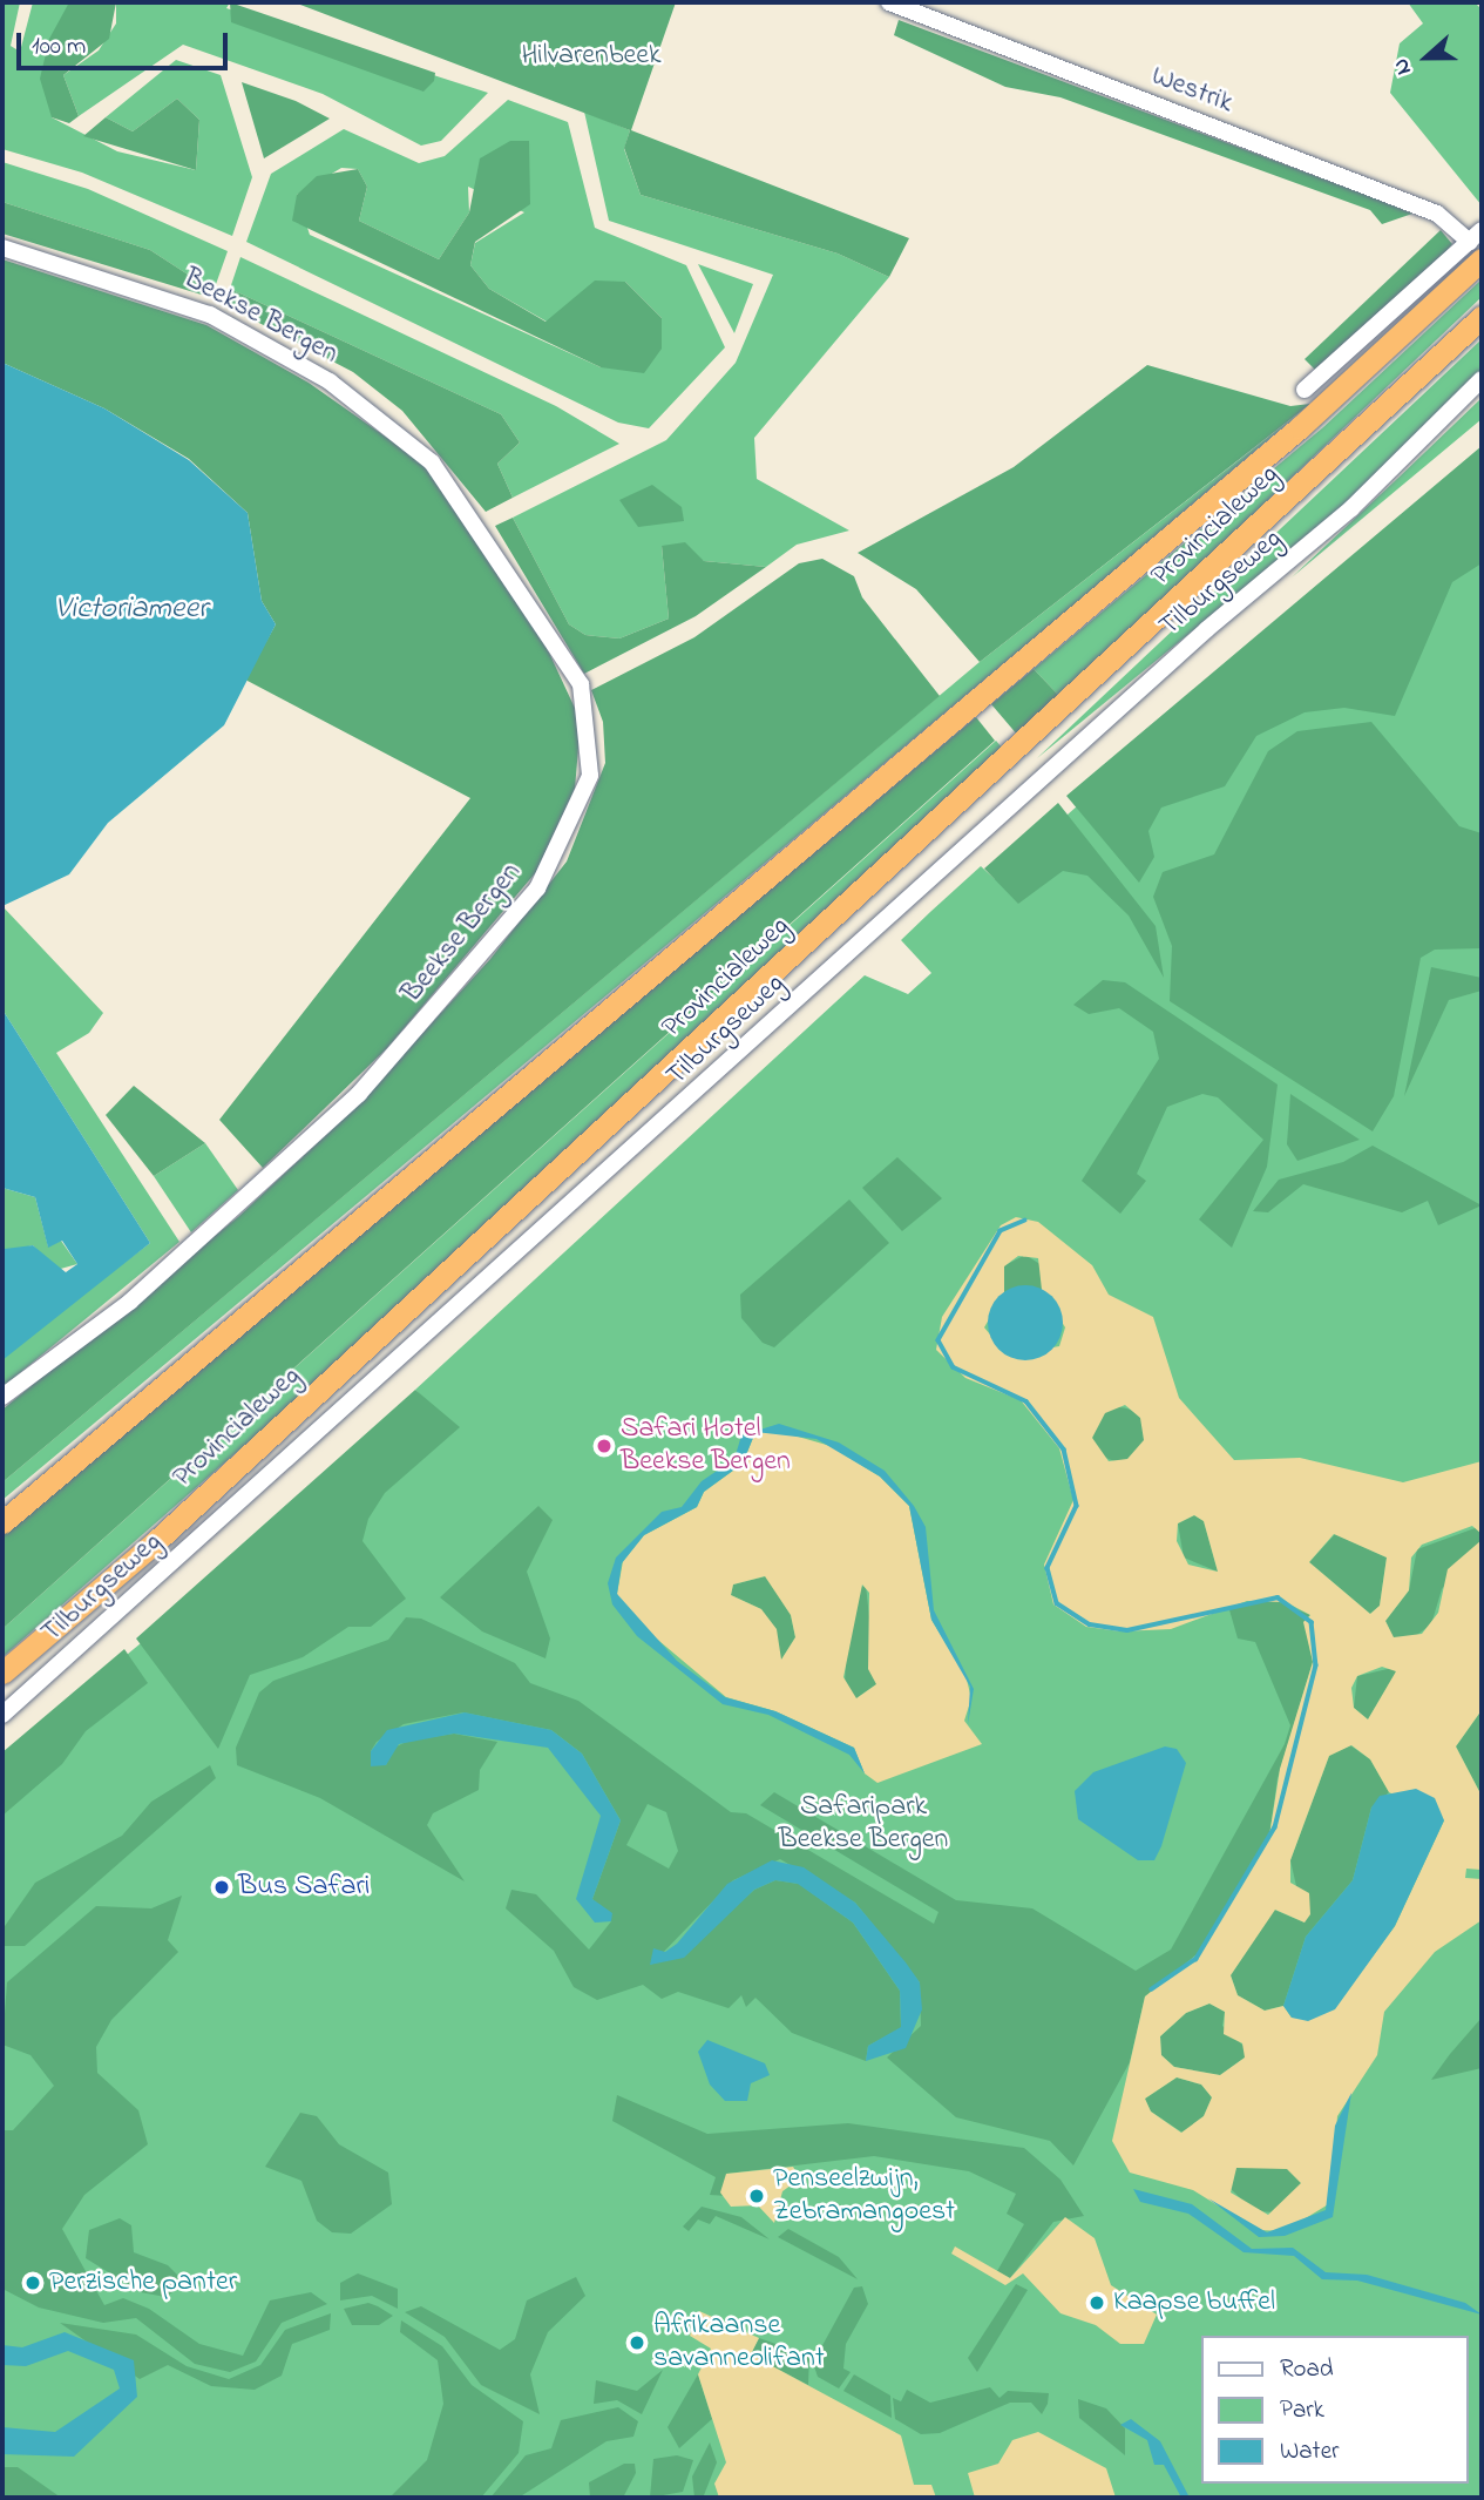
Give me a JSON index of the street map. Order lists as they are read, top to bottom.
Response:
{
  "streets": {
    "highway": ["Provincialeweg"],
    "street": ["Westrik", "Beekse Bergen", "Tilburgseweg"]
  },
  "crossings": [
    ["Westrik", "Provincialeweg"]
  ],
  "water": ["Victoriameer"],
  "parks": ["Hilvarenbeek", "Safaripark Beekse Bergen"],
  "places": [
    "Safari Hotel Beekse Bergen",
    "Bus Safari",
    "Penseelzwijn, Zebramangoest",
    "Perzische panter",
    "Kaapse buffel",
    "Afrikaanse savanneolifant"
  ],
  "legend": ["Road", "Park", "Water"],
  "scale_bar": "100 m",
  "north": "left"
}
